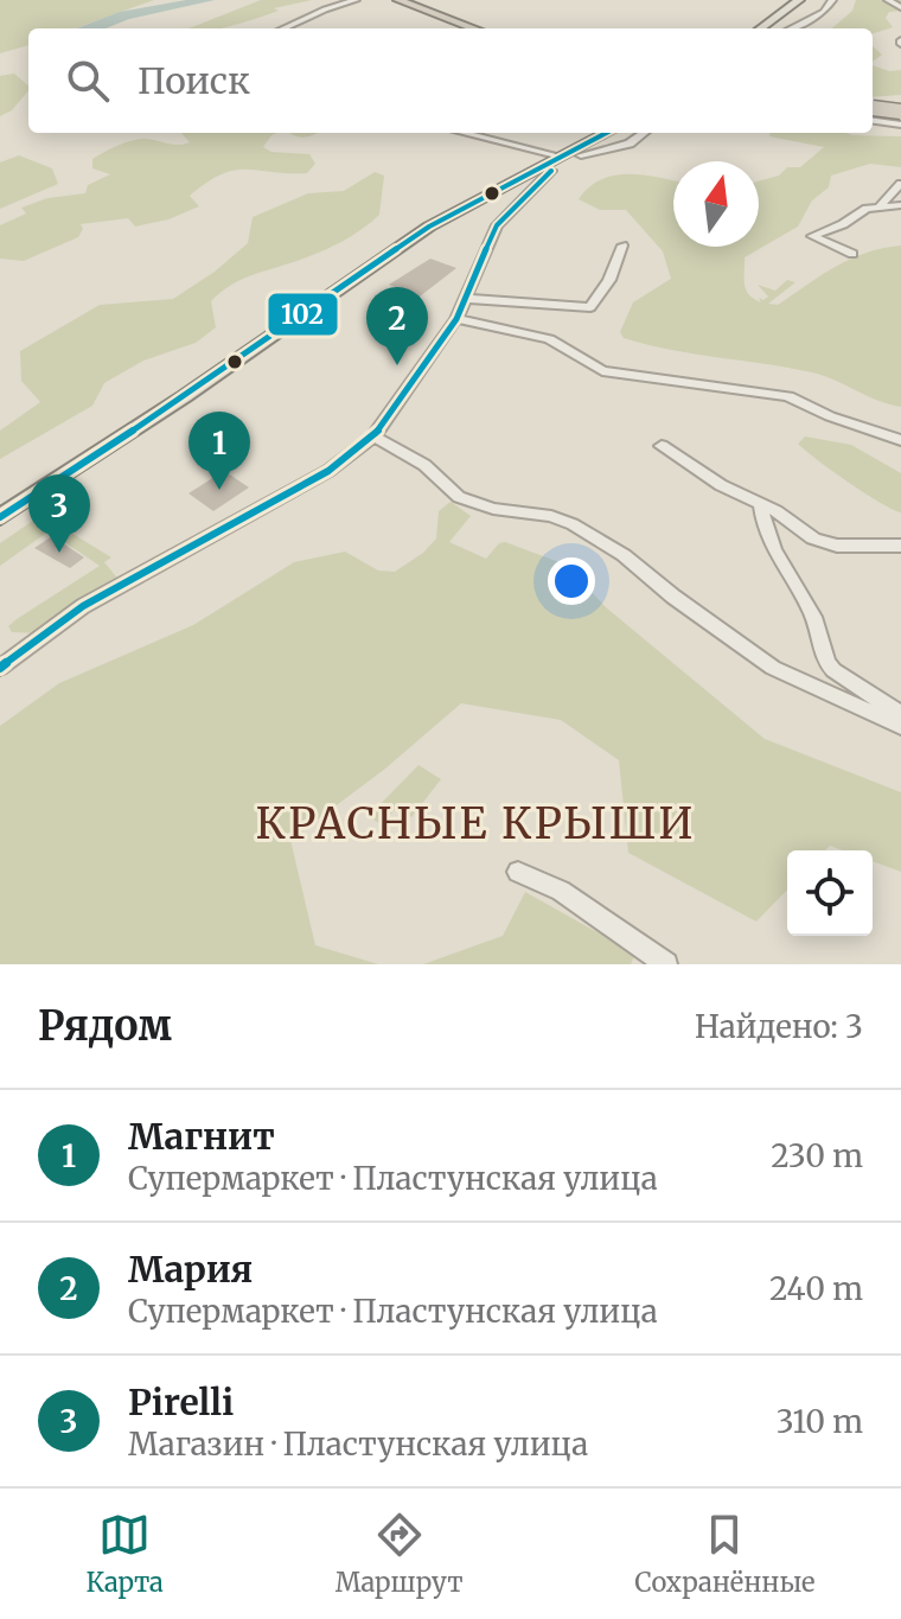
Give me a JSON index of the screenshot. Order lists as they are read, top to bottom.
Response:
{
  "districts": ["КРАСНЫЕ КРЫШИ"],
  "lines": ["transit line 102"],
  "north": "top",
  "page": {
    "search": "Поиск",
    "pins": ["2", "1", "3"],
    "heading": ["Рядом", "Найдено: 3"],
    "list": [
      {
        "mark": "1",
        "name": "Магнит",
        "note": "Супермаркет · Пластунская улица",
        "value": "230 m"
      },
      {
        "mark": "2",
        "name": "Мария",
        "note": "Супермаркет · Пластунская улица",
        "value": "240 m"
      },
      {
        "mark": "3",
        "name": "Pirelli",
        "note": "Магазин · Пластунская улица",
        "value": "310 m"
      }
    ],
    "nav": ["Карта", "Маршрут", "Сохранённые"]
  }
}
